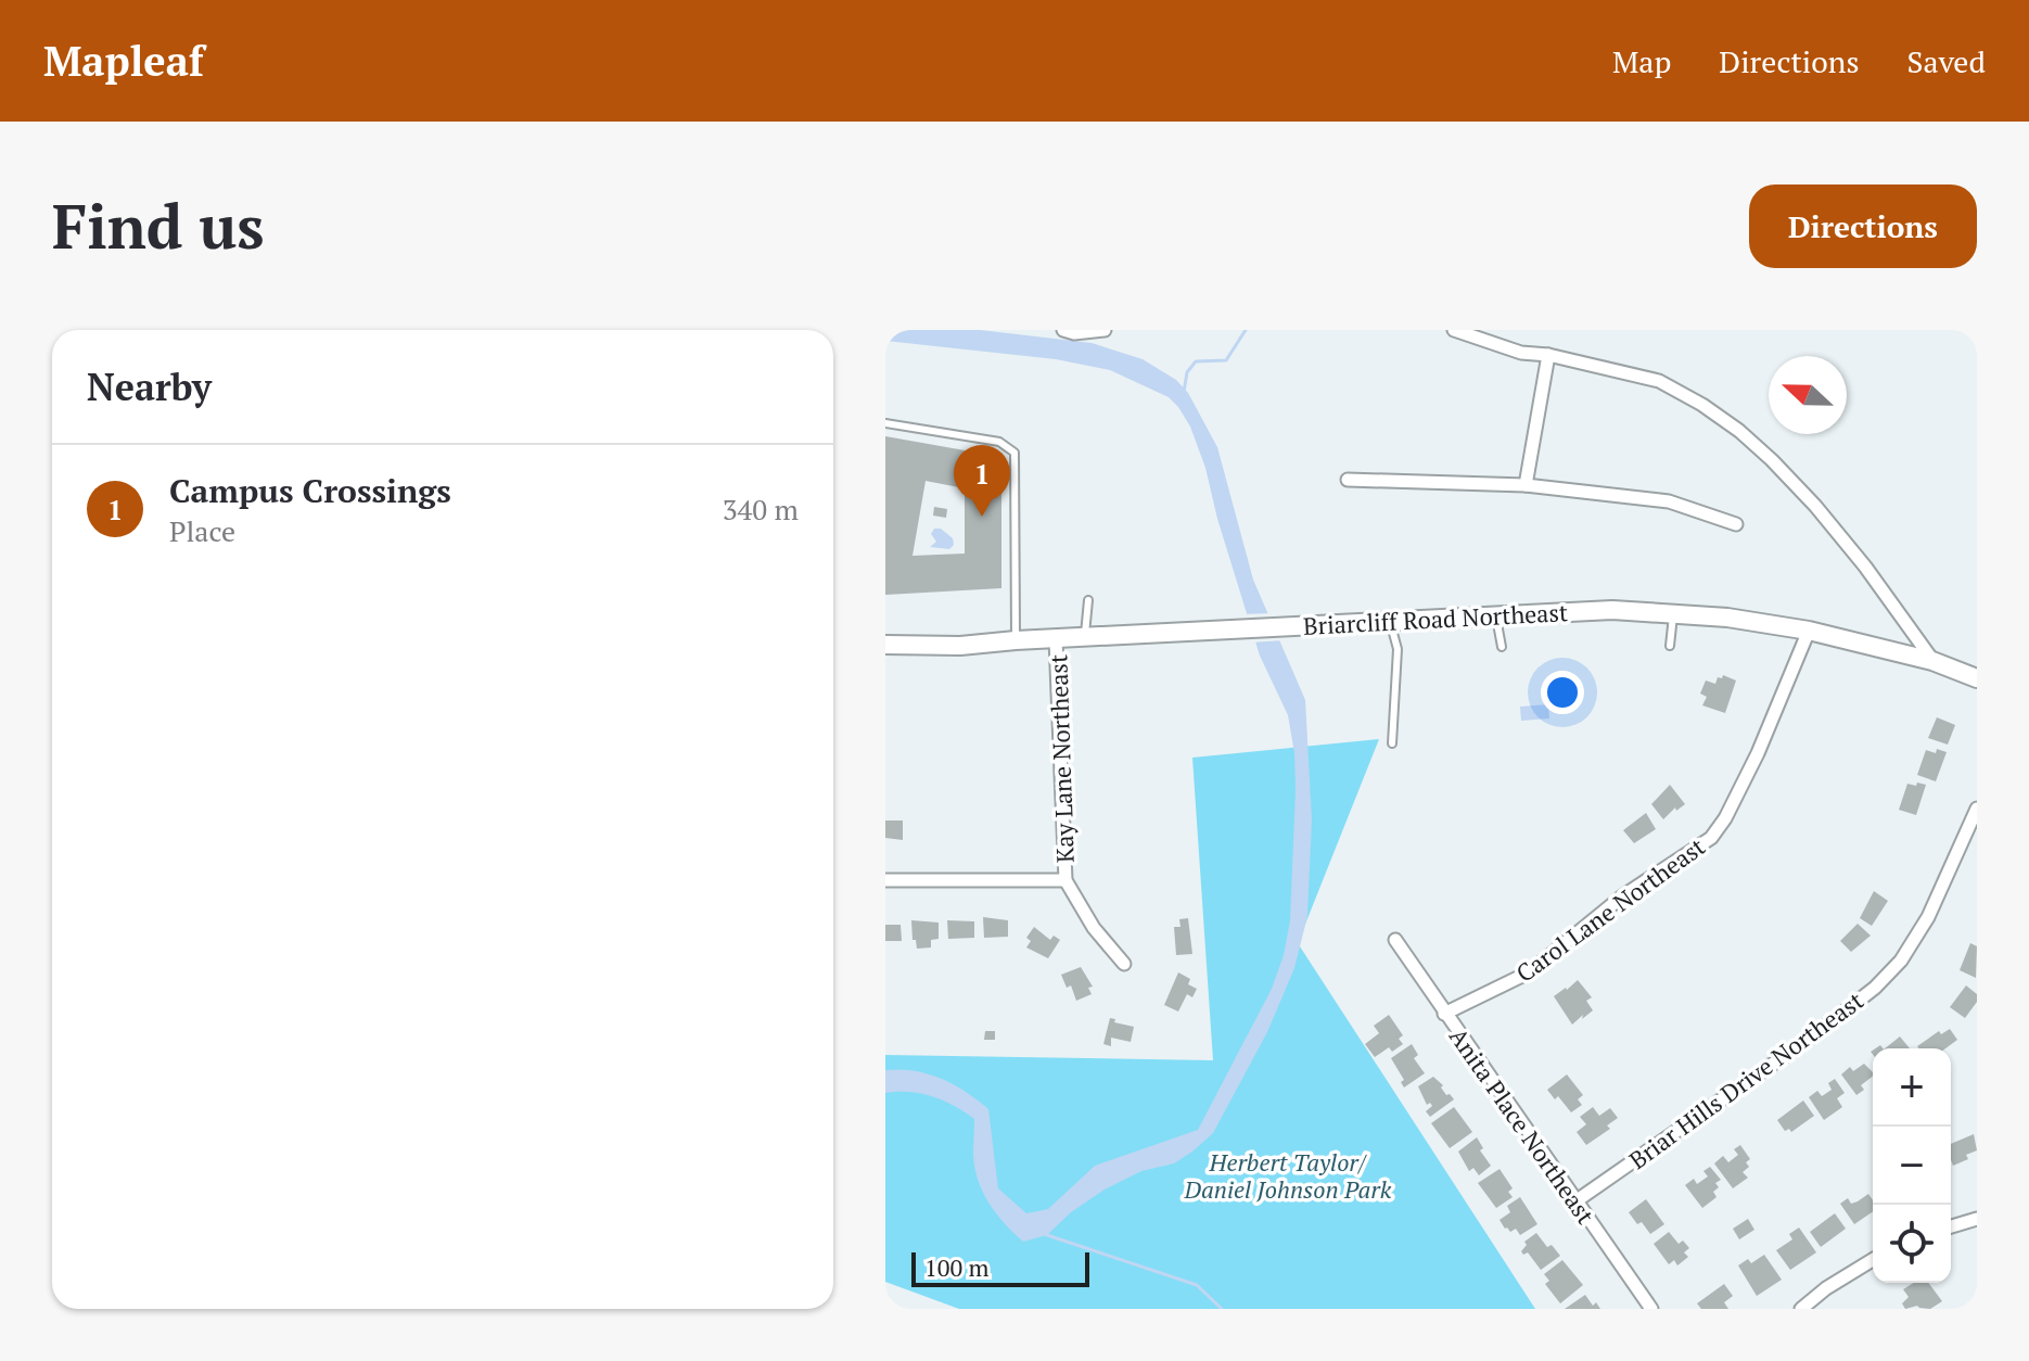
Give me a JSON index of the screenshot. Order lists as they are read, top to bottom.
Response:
{
  "streets": {
    "main road": ["Briarcliff Road Northeast"],
    "street": [
      "Kay Lane Northeast",
      "Carol Lane Northeast",
      "Briar Hills Drive Northeast",
      "Anita Place Northeast"
    ]
  },
  "crossings": [
    ["Briarcliff Road Northeast", "Kay Lane Northeast"],
    ["Briarcliff Road Northeast", "Carol Lane Northeast"],
    ["Carol Lane Northeast", "Anita Place Northeast"],
    ["Briar Hills Drive Northeast", "Anita Place Northeast"]
  ],
  "parks": ["Herbert Taylor/ Daniel Johnson Park"],
  "scale_bar": "100 m",
  "north": "left",
  "page": {
    "header": "Mapleaf",
    "nav": ["Map", "Directions", "Saved"],
    "buttons": "Directions",
    "title": "Find us",
    "heading": "Nearby",
    "list": [
      {
        "mark": "1",
        "name": "Campus Crossings",
        "note": "Place",
        "value": "340 m"
      }
    ],
    "pins": "1",
    "map_buttons": ["+", "−"],
    "scale": "100 m"
  }
}
